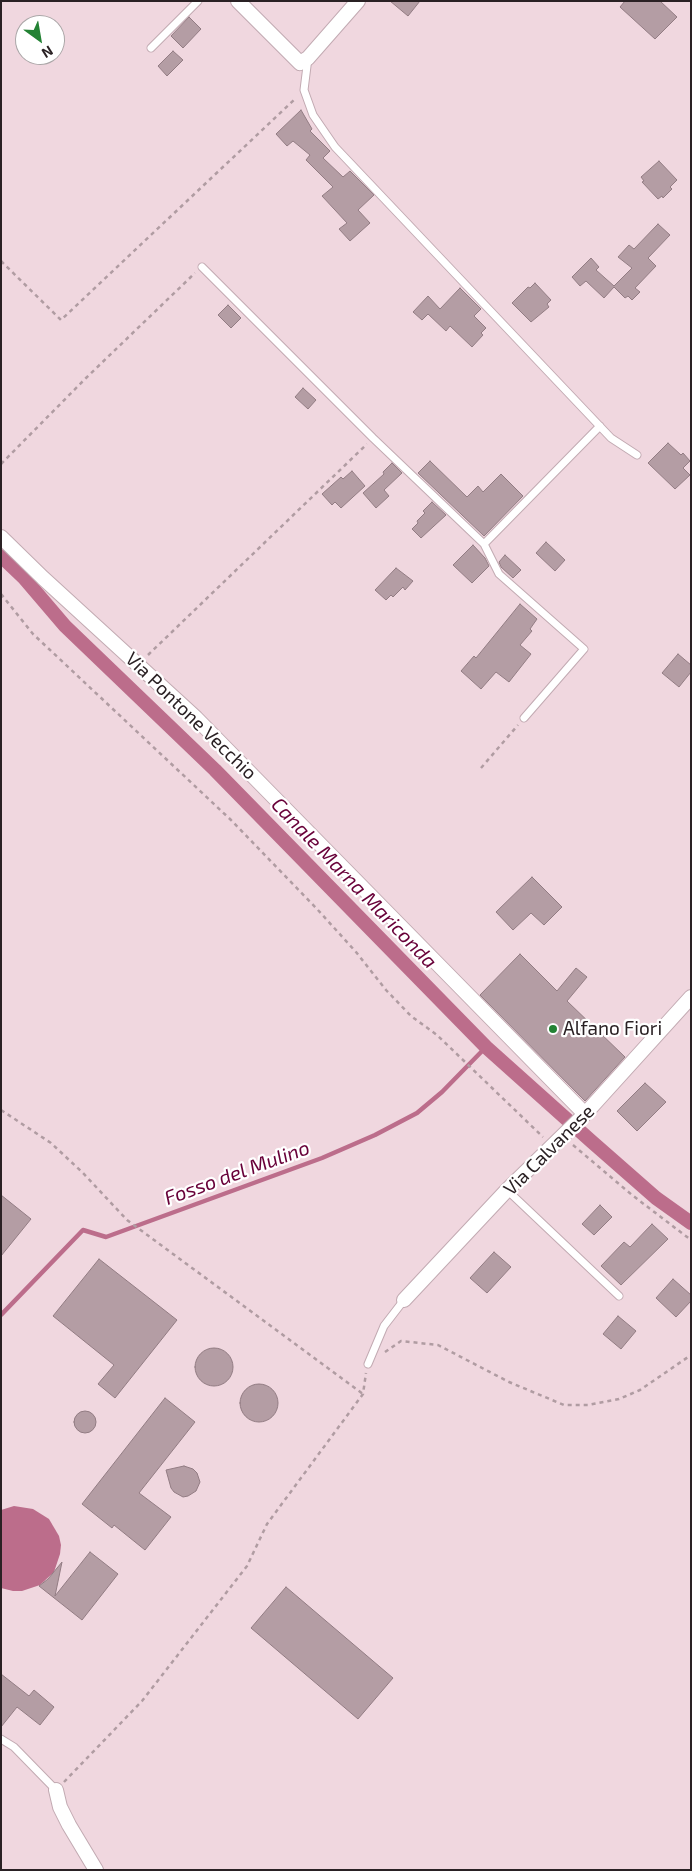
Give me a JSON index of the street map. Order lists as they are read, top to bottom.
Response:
{
  "streets": {
    "street": ["Via Pontone Vecchio", "Via Calvanese"]
  },
  "crossings": [
    ["Via Pontone Vecchio", "Via Calvanese"]
  ],
  "water": ["Canale Marna Mariconda", "Fosso del Mulino"],
  "places": ["Alfano Fiori"],
  "north": "bottom right"
}
